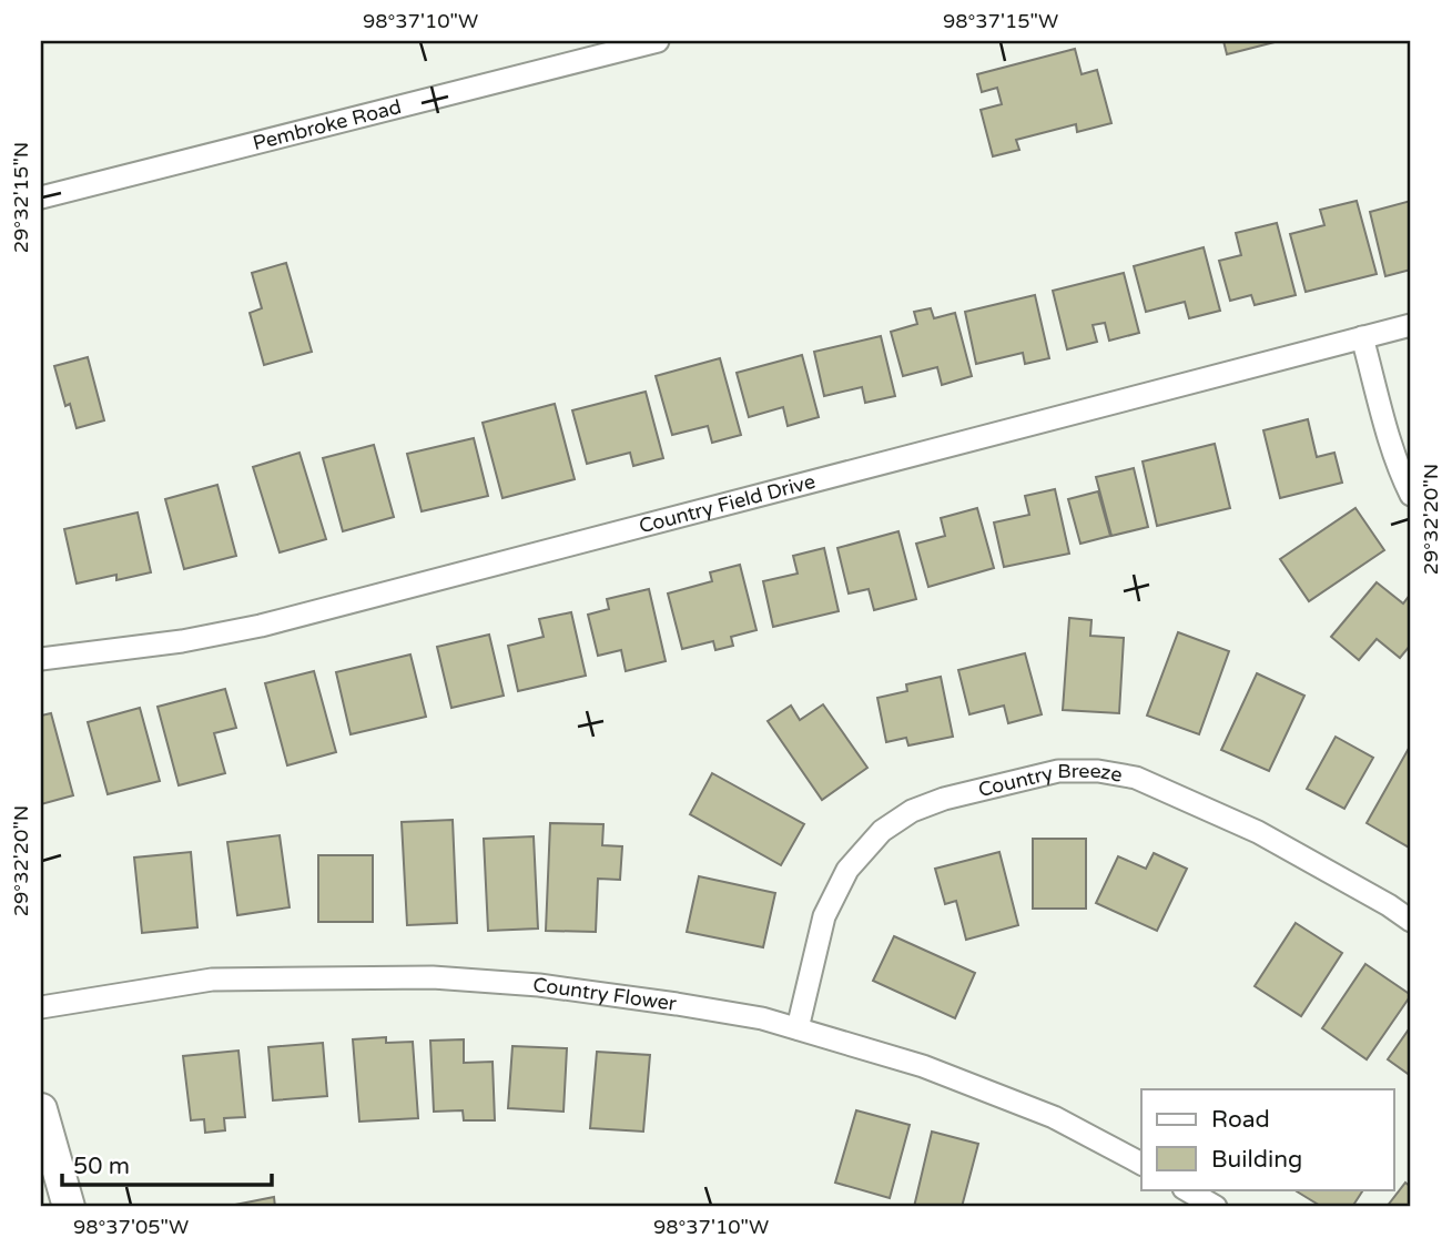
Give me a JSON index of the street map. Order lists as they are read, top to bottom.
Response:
{
  "streets": {
    "street": [
      "Pembroke Road",
      "Country Field Drive",
      "Country Breeze",
      "Country Flower"
    ]
  },
  "crossings": [
    ["Country Breeze", "Country Flower"]
  ],
  "legend": ["Road", "Building"],
  "scale_bar": "50 m",
  "coordinates": [
    "98°37'10\"W",
    "98°37'15\"W",
    "29°32'15\"N",
    "29°32'20\"N",
    "98°37'05\"W"
  ]
}
